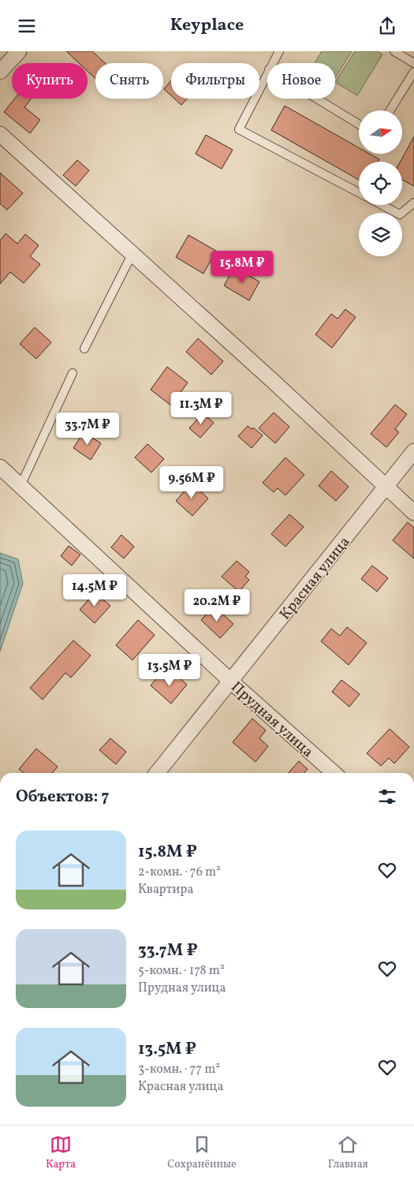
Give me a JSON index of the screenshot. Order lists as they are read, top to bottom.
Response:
{
  "streets": {
    "street": ["Красная улица", "Прудная улица"]
  },
  "crossings": [
    ["Красная улица", "Прудная улица"]
  ],
  "north": "right",
  "page": {
    "header": "Keyplace",
    "chip": [
      "Купить",
      "Снять",
      "Фильтры",
      "Новое"
    ],
    "price": [
      "15.8M ₽",
      "11.3M ₽",
      "33.7M ₽",
      "9.56M ₽",
      "14.5M ₽",
      "20.2M ₽",
      "13.5M ₽"
    ],
    "heading": "Объектов: 7",
    "list": [
      {
        "name": "15.8M ₽",
        "note": "2-комн. · 76 m² · Квартира"
      },
      {
        "name": "33.7M ₽",
        "note": "5-комн. · 178 m² · Прудная улица"
      },
      {
        "name": "13.5M ₽",
        "note": "3-комн. · 77 m² · Красная улица"
      }
    ],
    "tabs": ["Карта", "Сохранённые", "Главная"]
  }
}
